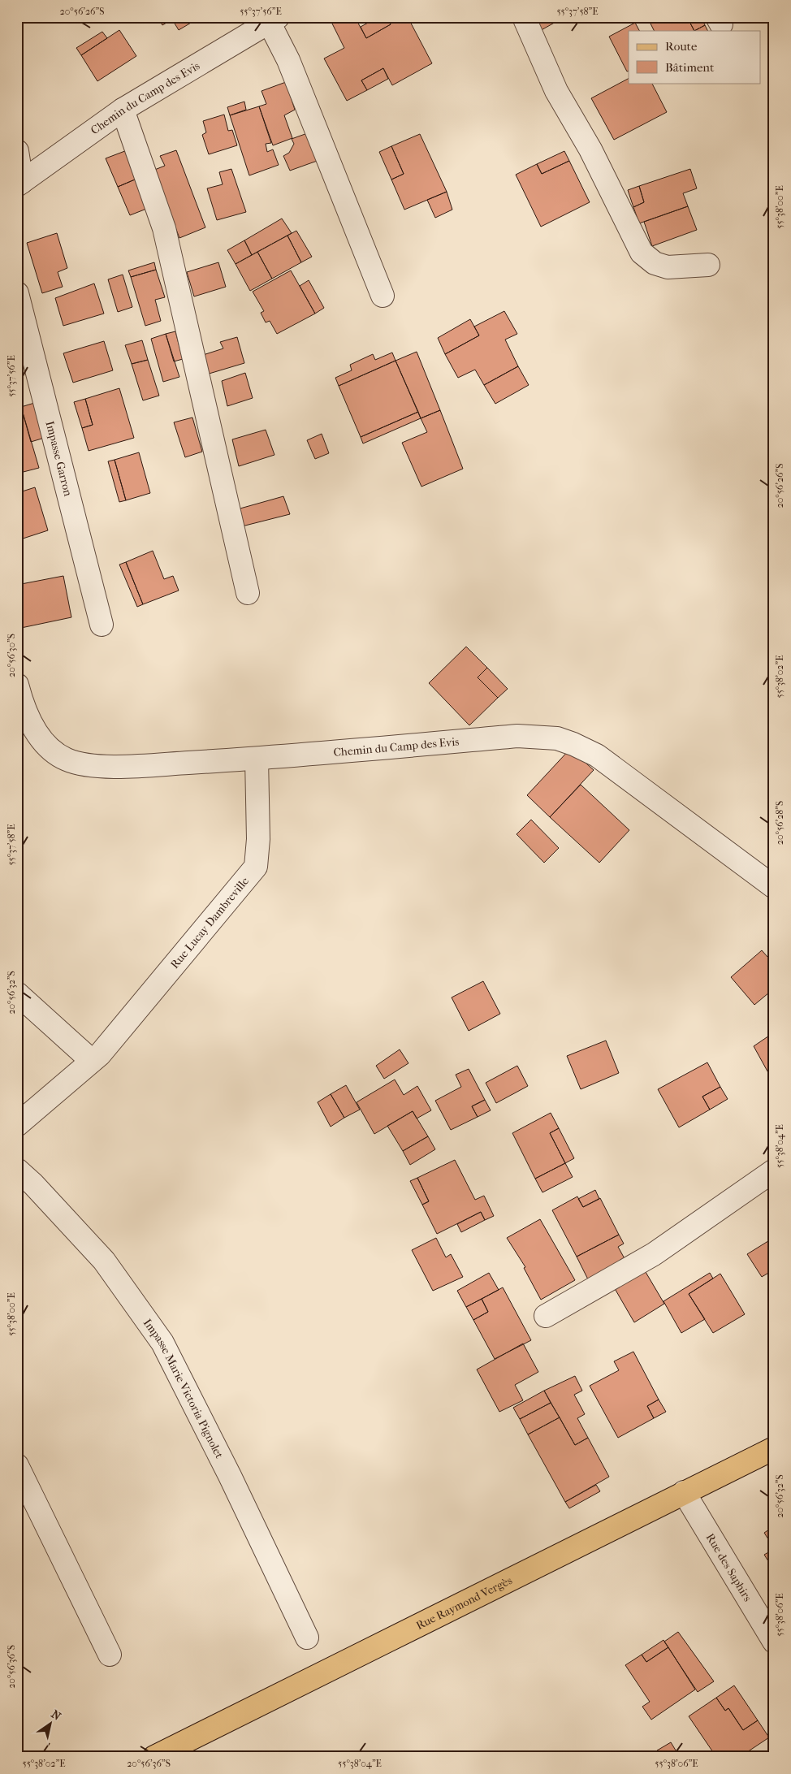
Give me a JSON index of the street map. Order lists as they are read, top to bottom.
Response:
{
  "streets": {
    "main road": ["Rue Raymond Vergès"],
    "street": [
      "Chemin du Camp des Evis",
      "Impasse Garron",
      "Rue Lucay Dambreville",
      "Impasse Marie Victoria Pignolet",
      "Rue des Saphirs"
    ]
  },
  "crossings": [
    ["Chemin du Camp des Evis", "Rue Lucay Dambreville"],
    ["Rue des Saphirs", "Rue Raymond Vergès"]
  ],
  "legend": ["Route", "Bâtiment"],
  "north": "top right",
  "coordinates": [
    "20°56'26\"S",
    "55°37'56\"E",
    "55°37'58\"E",
    "55°38'00\"E",
    "20°56'30\"S",
    "55°38'02\"E",
    "20°56'28\"S",
    "20°56'32\"S",
    "55°38'04\"E",
    "55°38'06\"E",
    "20°56'36\"S"
  ]
}
